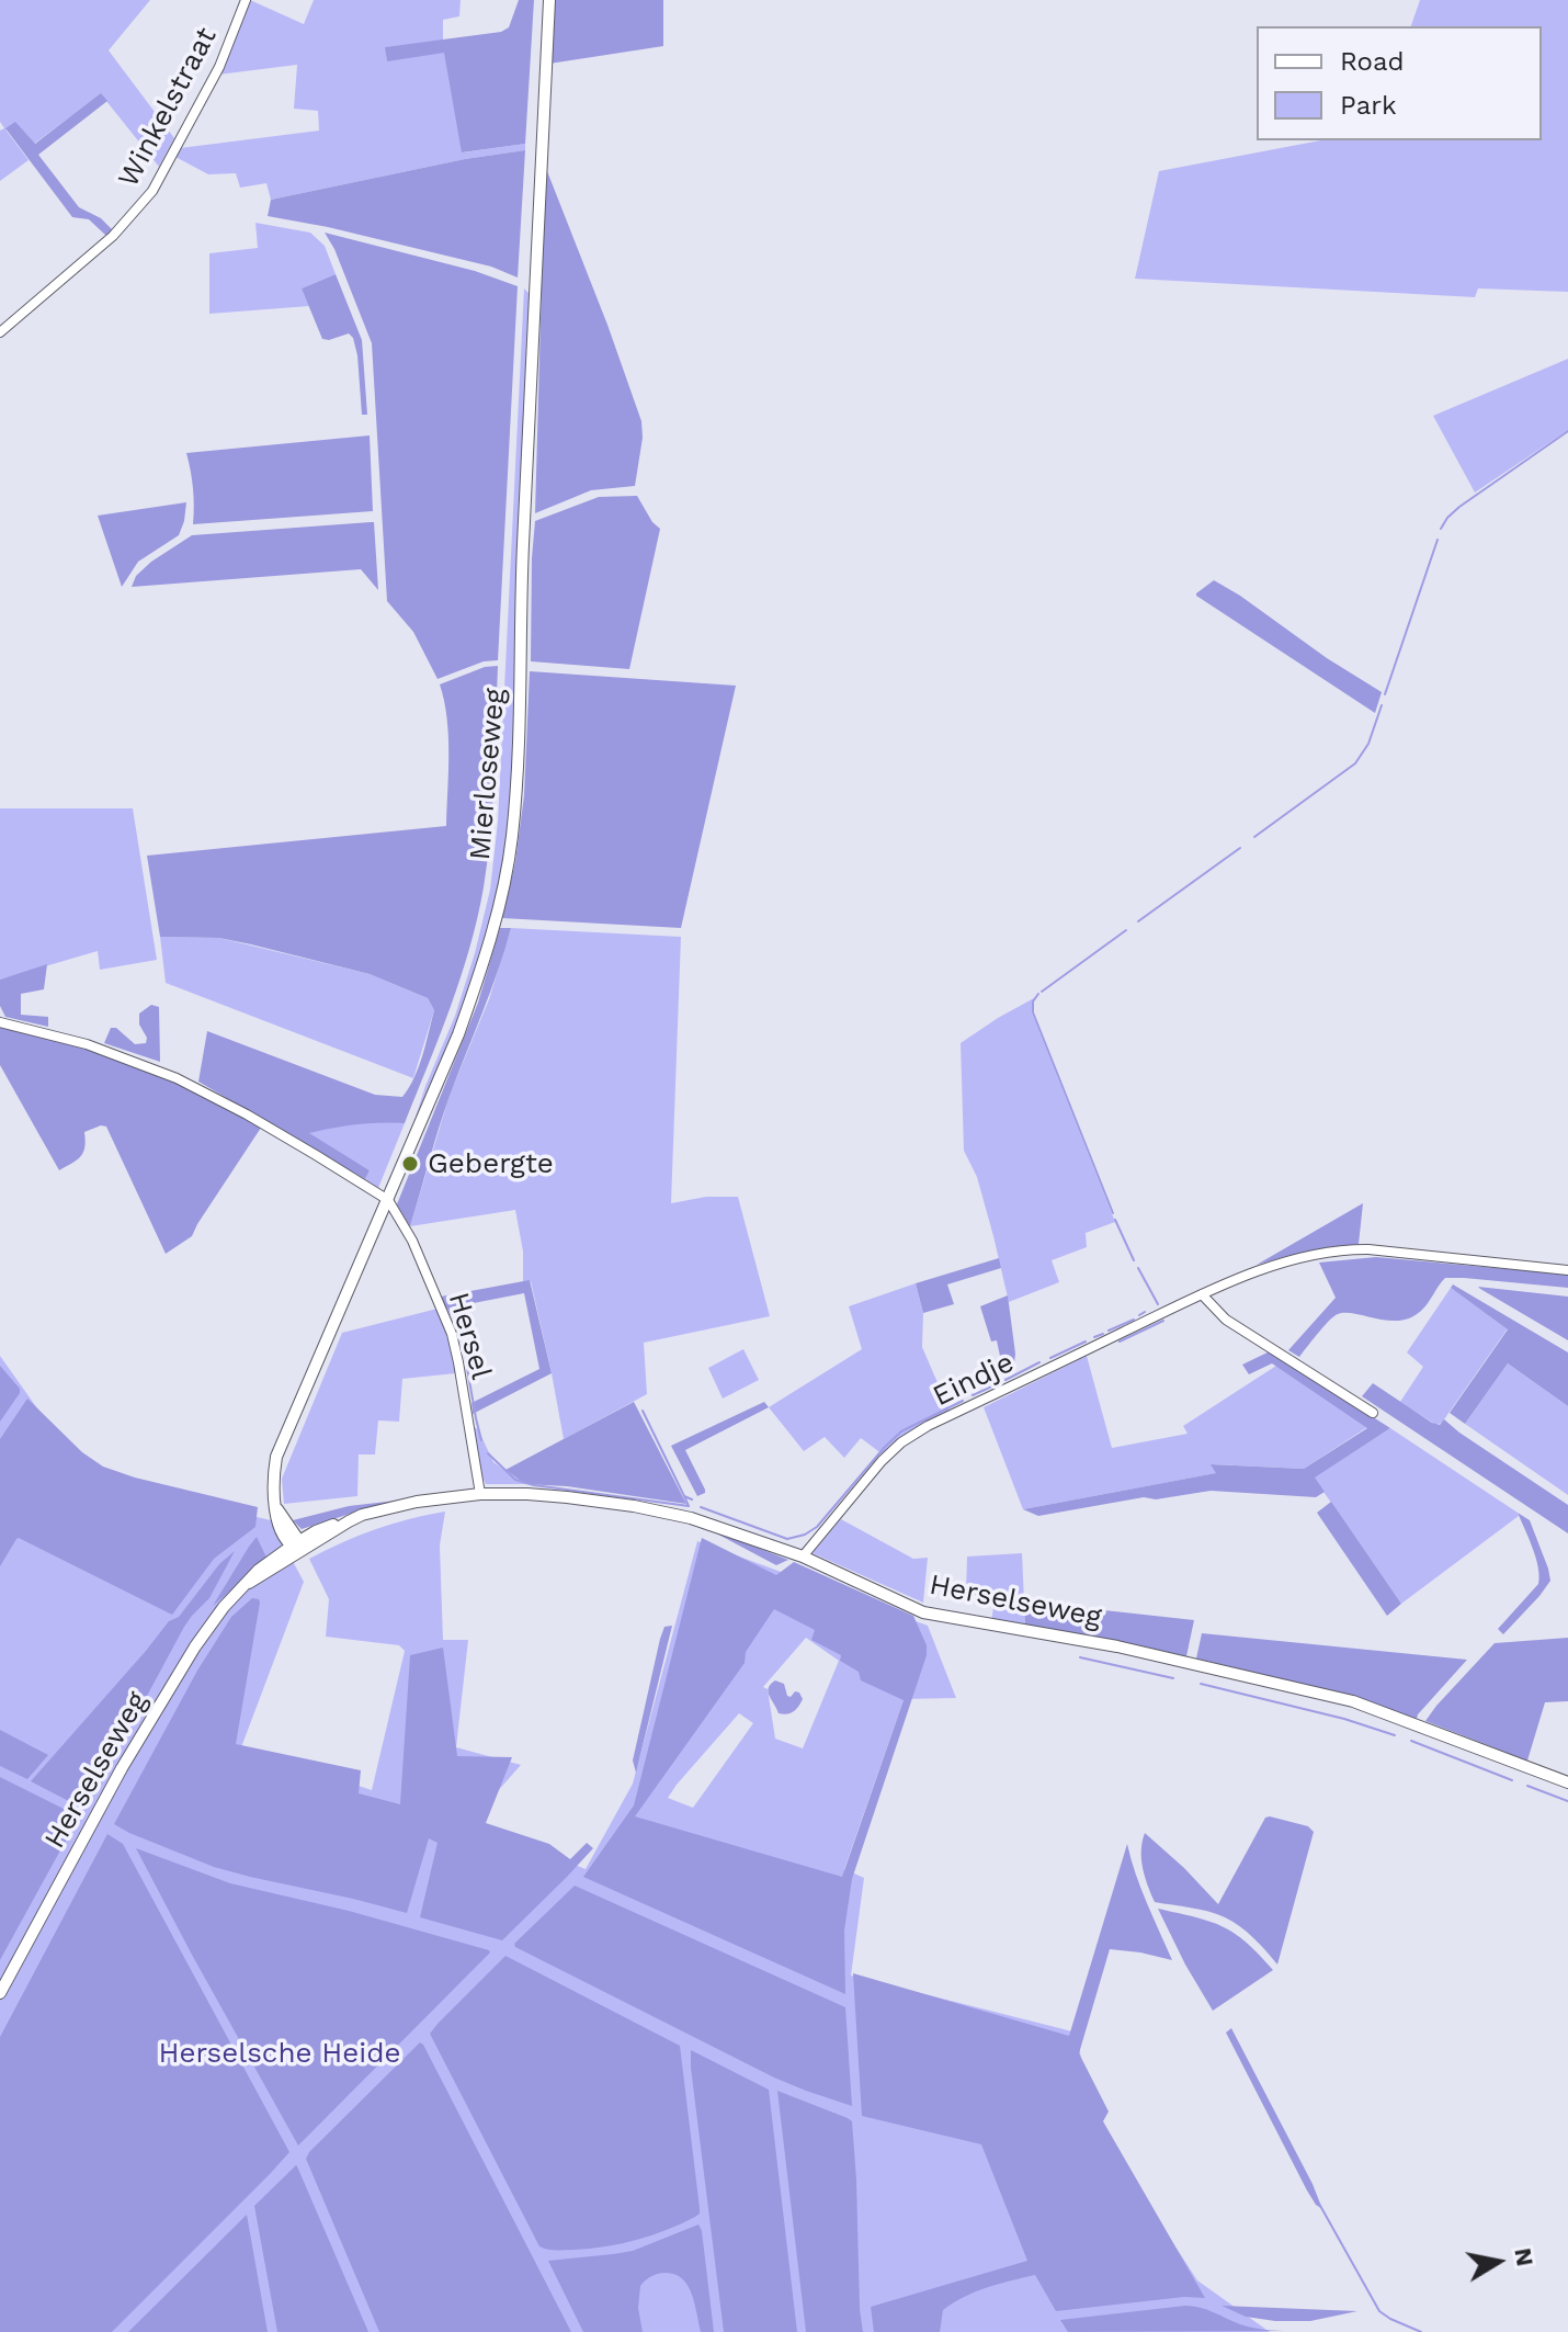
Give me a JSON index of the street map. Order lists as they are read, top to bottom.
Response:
{
  "streets": {
    "street": [
      "Winkelstraat",
      "Mierloseweg",
      "Hersel",
      "Eindje",
      "Herselseweg"
    ]
  },
  "crossings": [
    ["Mierloseweg", "Hersel"],
    ["Mierloseweg", "Herselseweg"],
    ["Hersel", "Herselseweg"],
    ["Eindje", "Herselseweg"]
  ],
  "parks": ["Herselsche Heide"],
  "places": ["Gebergte"],
  "legend": ["Road", "Park"],
  "north": "right"
}
